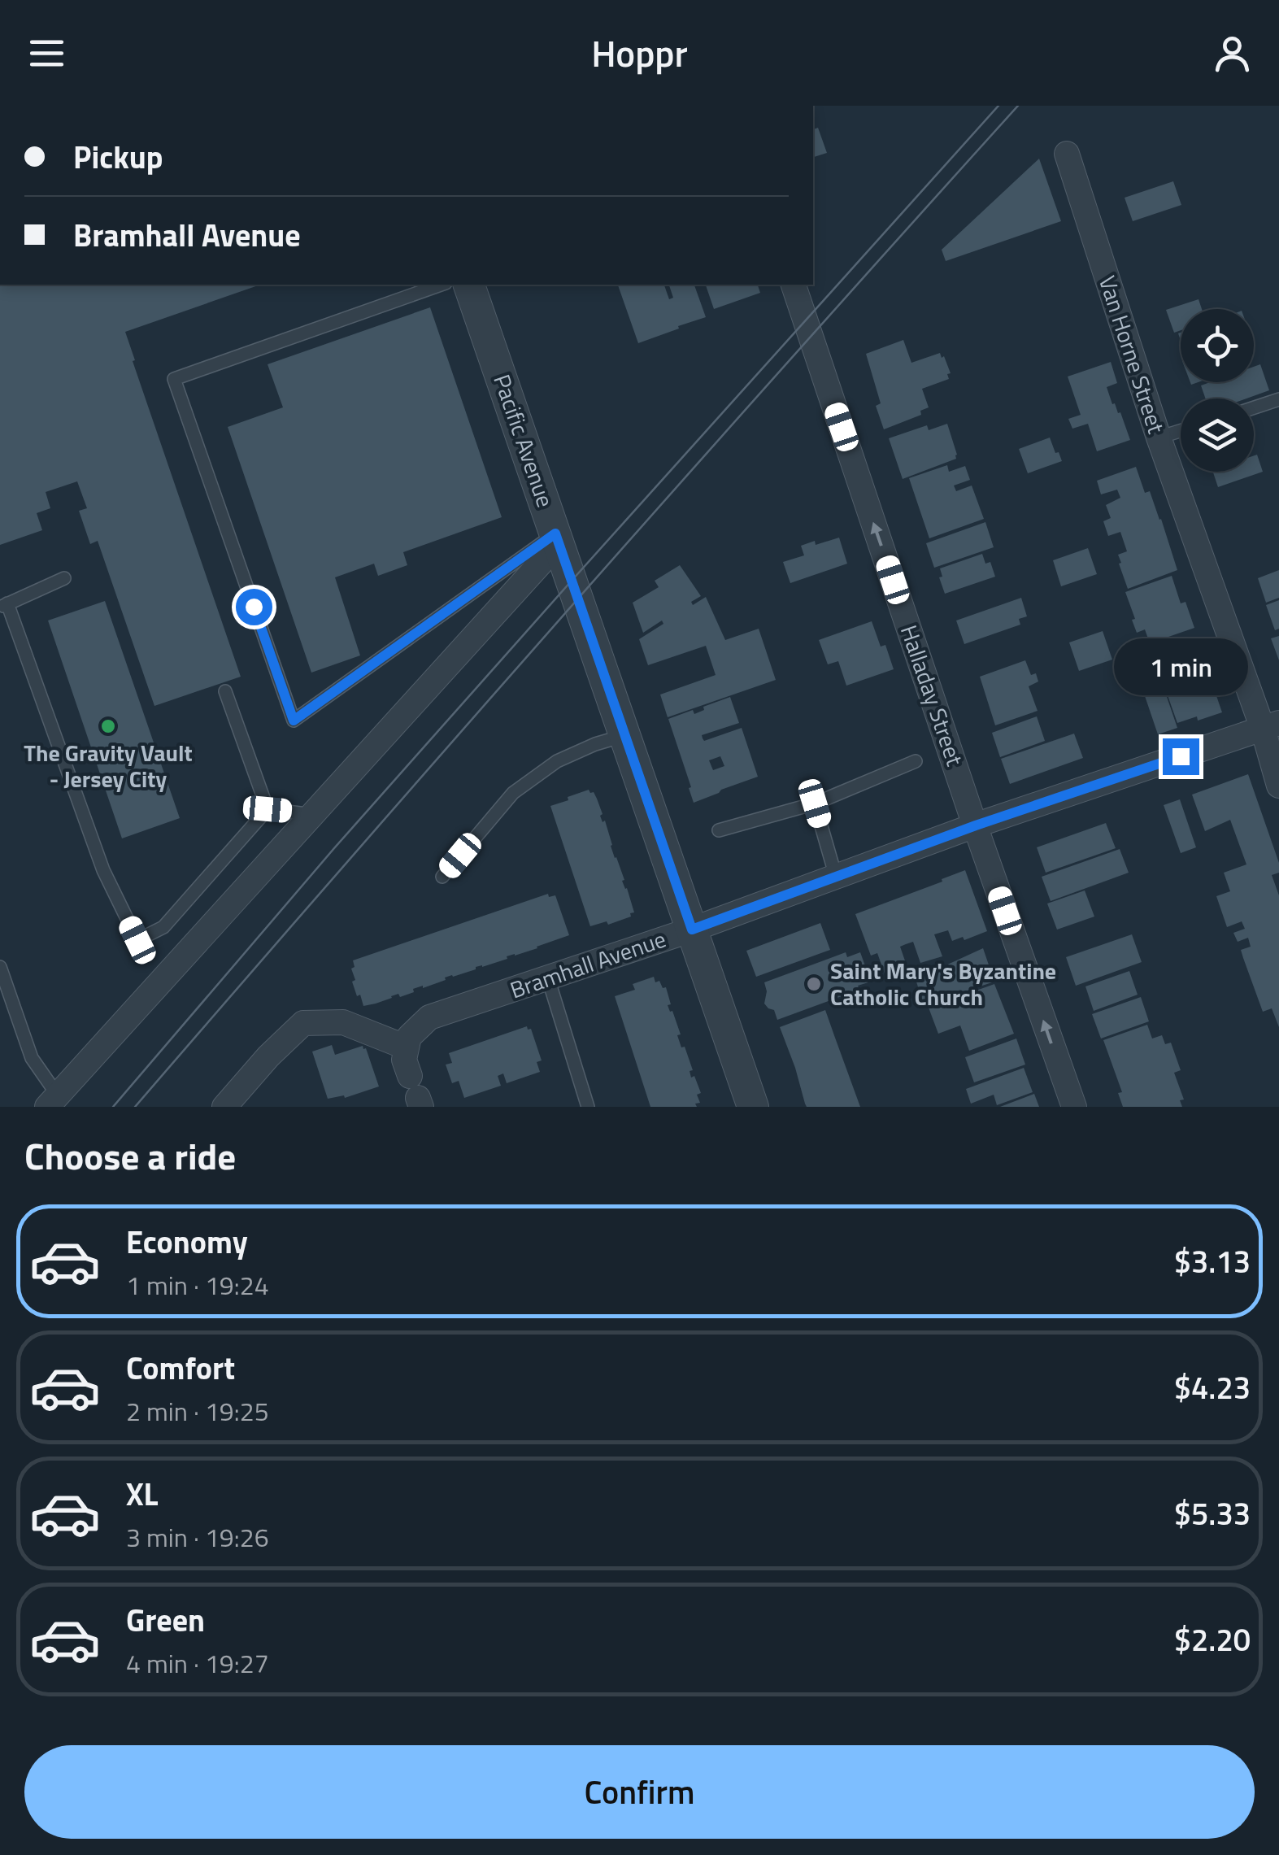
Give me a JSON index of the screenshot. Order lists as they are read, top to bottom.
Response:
{
  "streets": {
    "street": [
      "Van Horne Street",
      "Pacific Avenue",
      "Halladay Street",
      "Bramhall Avenue"
    ]
  },
  "crossings": [
    ["Van Horne Street", "Bramhall Avenue"],
    ["Pacific Avenue", "Bramhall Avenue"],
    ["Halladay Street", "Bramhall Avenue"]
  ],
  "one_way": ["Halladay Street"],
  "places": ["The Gravity Vault - Jersey City", "Saint Mary's Byzantine Catholic Church"],
  "page": {
    "header": "Hoppr",
    "banner": ["Pickup", "Bramhall Avenue"],
    "bubble": "1 min",
    "heading": "Choose a ride",
    "list": [
      {
        "name": "Economy",
        "note": "1 min · 19:24",
        "value": "$3.13"
      },
      {
        "name": "Comfort",
        "note": "2 min · 19:25",
        "value": "$4.23"
      },
      {
        "name": "XL",
        "note": "3 min · 19:26",
        "value": "$5.33"
      },
      {
        "name": "Green",
        "note": "4 min · 19:27",
        "value": "$2.20"
      }
    ],
    "buttons": "Confirm"
  }
}
